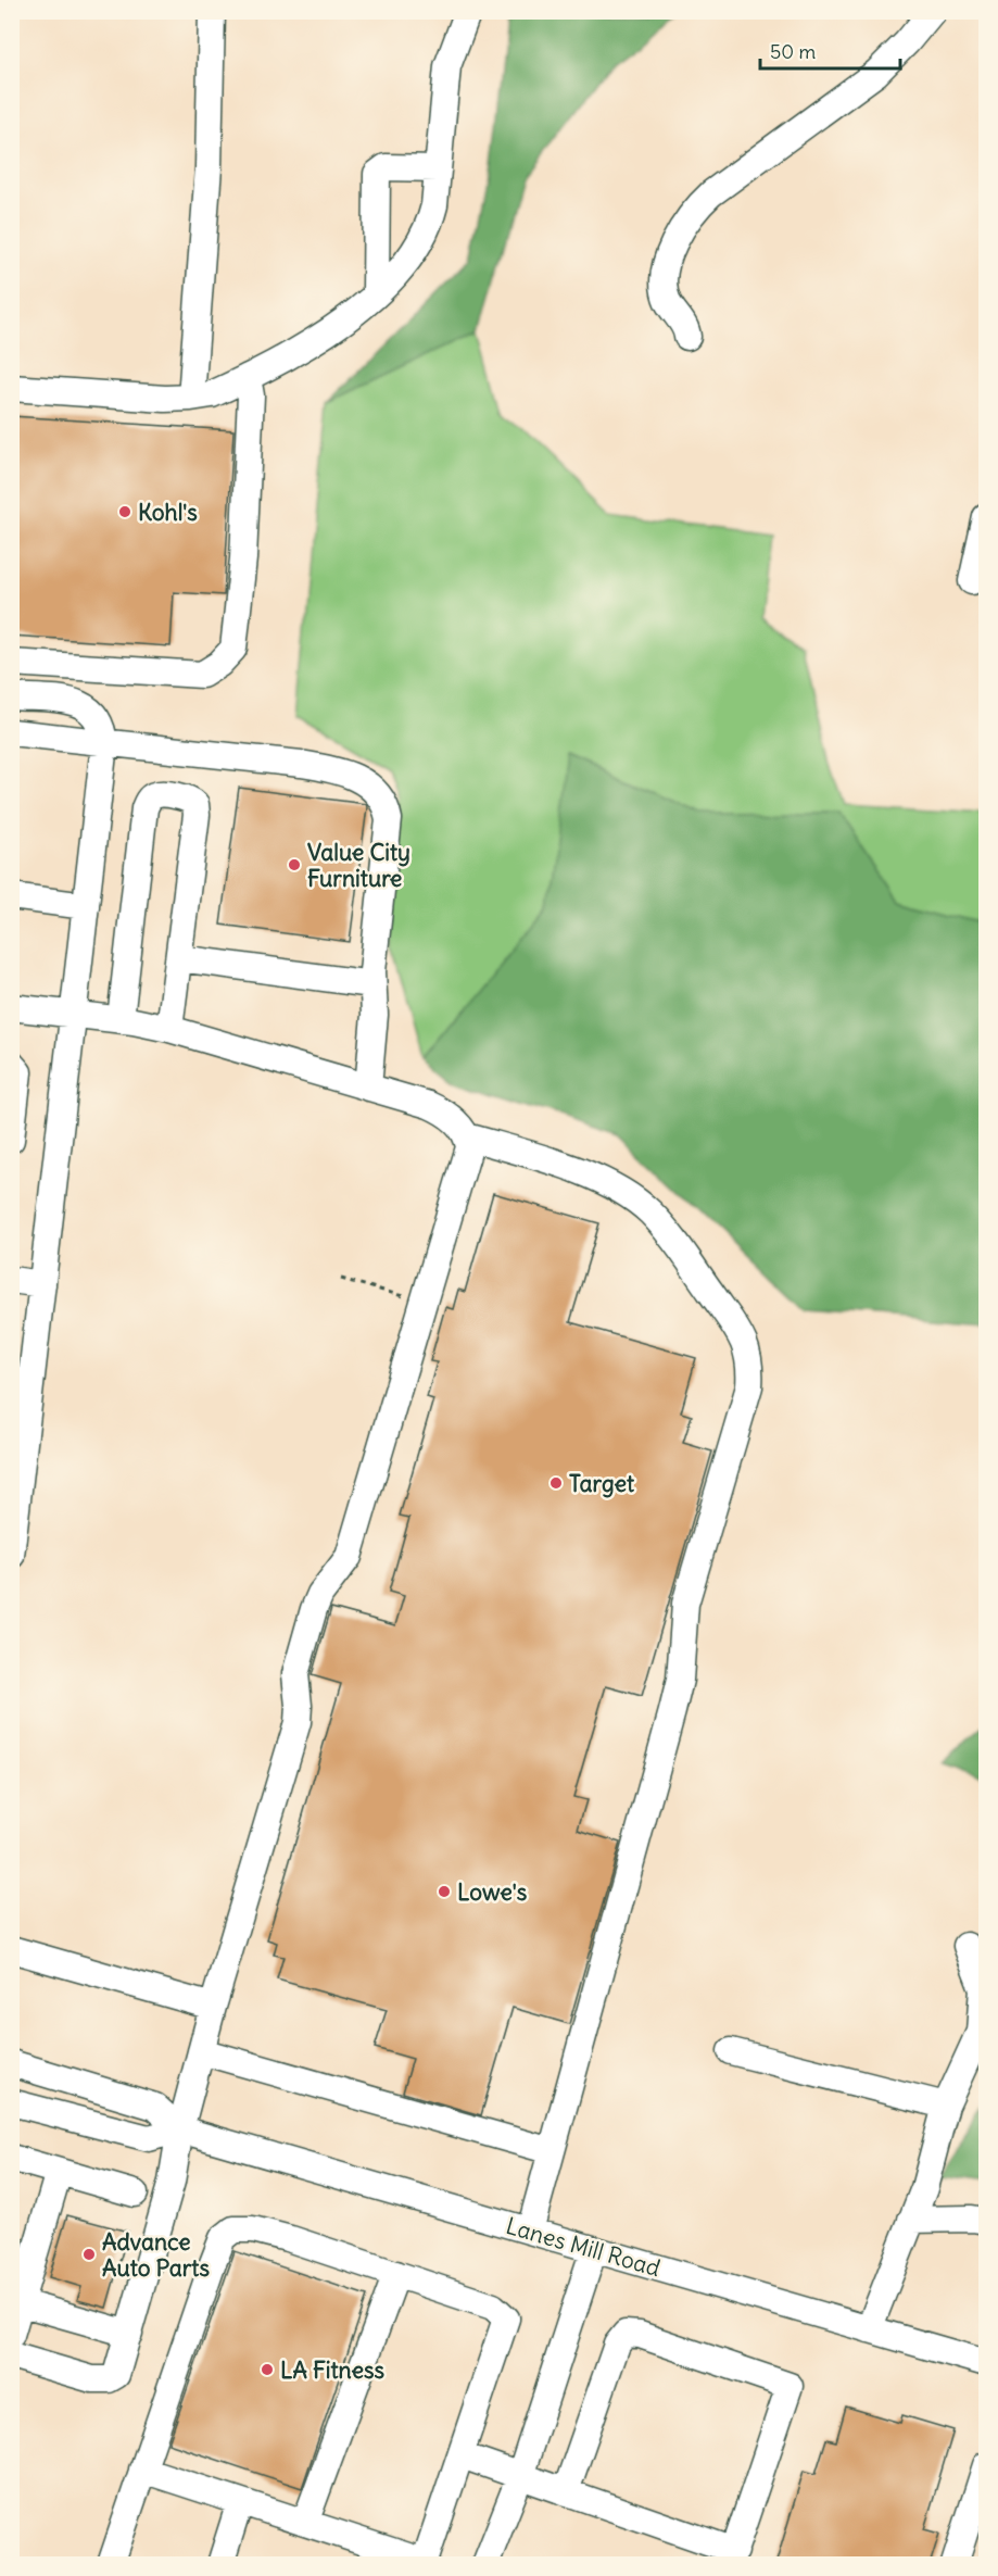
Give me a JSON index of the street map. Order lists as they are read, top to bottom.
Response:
{
  "streets": {
    "street": ["Lanes Mill Road"]
  },
  "places": [
    "Kohl's",
    "Value City Furniture",
    "Target",
    "Lowe's",
    "Advance Auto Parts",
    "LA Fitness"
  ],
  "scale_bar": "50 m"
}
